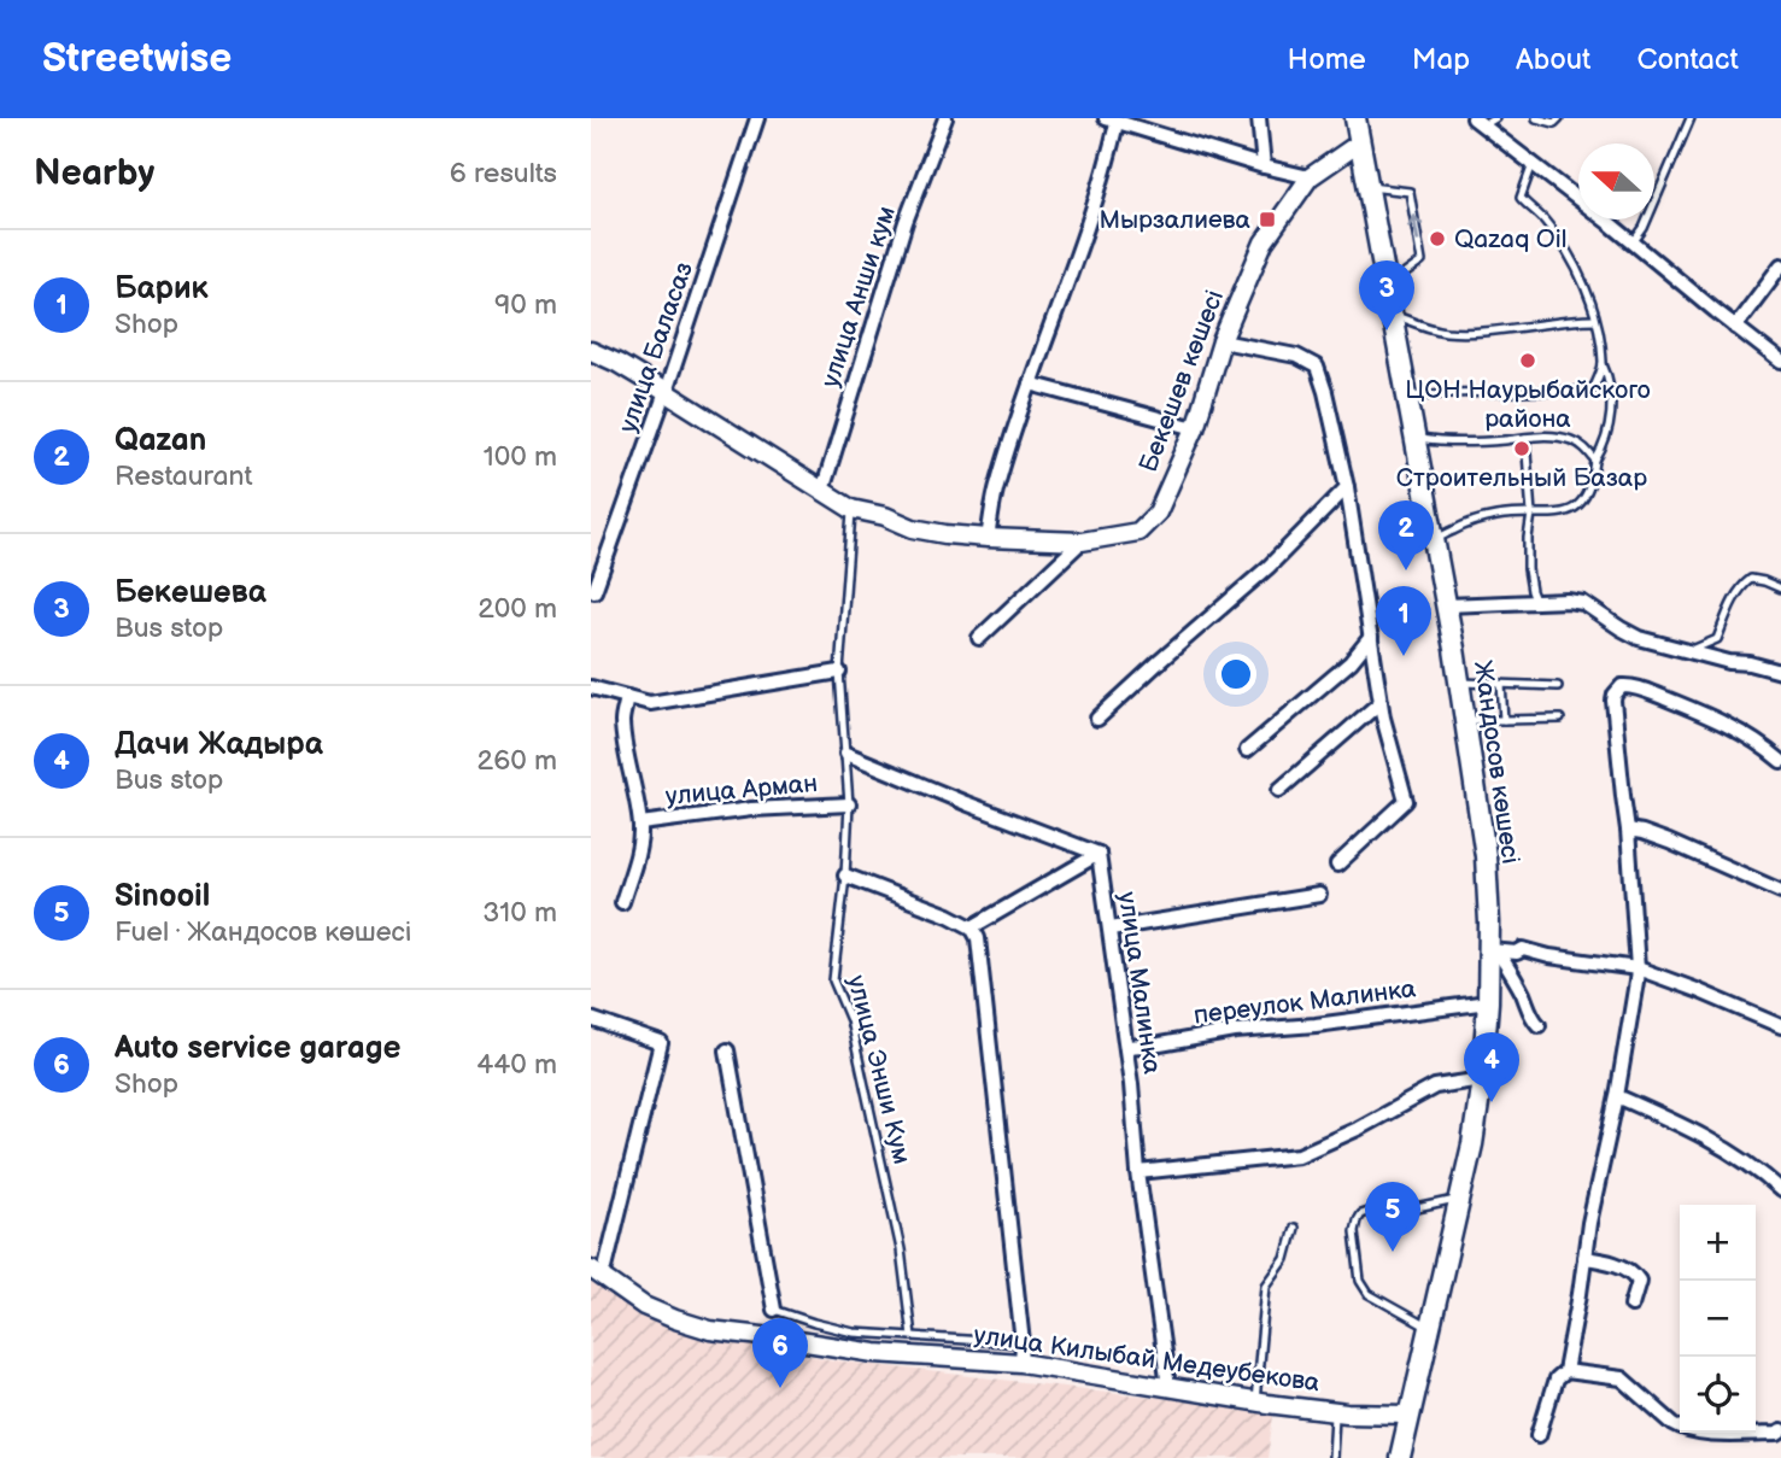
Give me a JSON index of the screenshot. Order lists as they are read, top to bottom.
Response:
{
  "streets": {
    "main road": ["Бекешев көшесі", "Жандосов көшесі", "улица Килыбай Медеубекова"],
    "street": [
      "улица Анши кум",
      "улица Баласаз",
      "улица Арман",
      "улица Малинка",
      "переулок Малинка"
    ],
    "lane": ["улица Энши Кум"]
  },
  "crossings": [
    ["улица Анши кум", "Бекешев көшесі"],
    ["улица Баласаз", "Бекешев көшесі"],
    ["Бекешев көшесі", "Жандосов көшесі"],
    ["Бекешев көшесі", "улица Энши Кум"],
    ["Жандосов көшесі", "переулок Малинка"],
    ["Жандосов көшесі", "улица Килыбай Медеубекова"],
    ["улица Арман", "улица Энши Кум"],
    ["улица Малинка", "переулок Малинка"],
    ["улица Малинка", "улица Килыбай Медеубекова"]
  ],
  "places": {
    "transit": ["Мырзалиева"],
    "other": ["Qazaq Oil", "ЦОН Наурыбайского района", "Строительный Базар"]
  },
  "north": "left",
  "page": {
    "header": "Streetwise",
    "nav": [
      "Home",
      "Map",
      "About",
      "Contact"
    ],
    "heading": ["Nearby", "6 results"],
    "list": [
      {
        "mark": "1",
        "name": "Барик",
        "note": "Shop",
        "value": "90 m"
      },
      {
        "mark": "2",
        "name": "Qazan",
        "note": "Restaurant",
        "value": "100 m"
      },
      {
        "mark": "3",
        "name": "Бекешева",
        "note": "Bus stop",
        "value": "200 m"
      },
      {
        "mark": "4",
        "name": "Дачи Жадыра",
        "note": "Bus stop",
        "value": "260 m"
      },
      {
        "mark": "5",
        "name": "Sinooil",
        "note": "Fuel · Жандосов көшесі",
        "value": "310 m"
      },
      {
        "mark": "6",
        "name": "Auto service garage",
        "note": "Shop",
        "value": "440 m"
      }
    ],
    "pins": [
      "3",
      "2",
      "1",
      "4",
      "5",
      "6"
    ],
    "map_buttons": ["+", "−"]
  }
}
